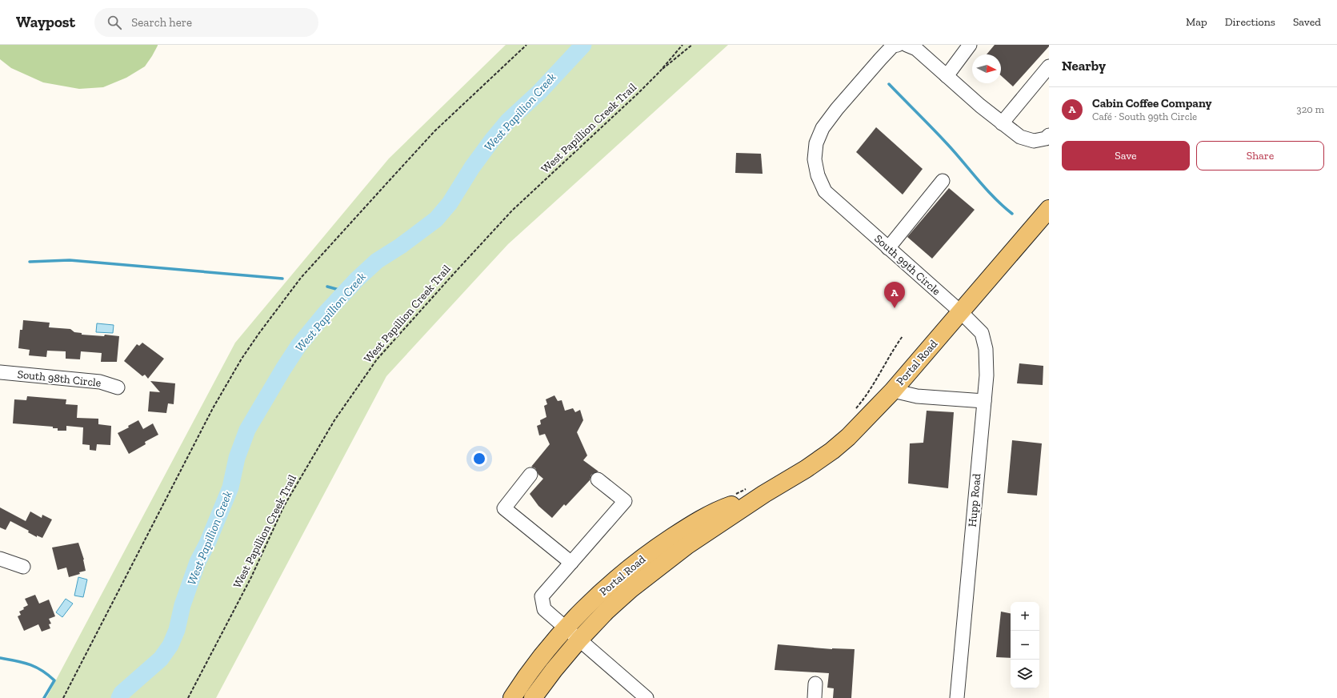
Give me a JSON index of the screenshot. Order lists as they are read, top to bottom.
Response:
{
  "streets": {
    "main road": ["Portal Road"],
    "street": ["South 99th Circle", "South 98th Circle", "Hupp Road"],
    "path": ["West Papillion Creek Trail"]
  },
  "crossings": [
    ["South 99th Circle", "Portal Road"],
    ["South 99th Circle", "Hupp Road"],
    ["Portal Road", "Hupp Road"]
  ],
  "water": ["West Papillion Creek"],
  "north": "right",
  "page": {
    "header": "Waypost",
    "search": "Search here",
    "nav": ["Map", "Directions", "Saved"],
    "heading": "Nearby",
    "list": [
      {
        "mark": "A",
        "name": "Cabin Coffee Company",
        "note": "Café · South 99th Circle",
        "value": "320 m"
      }
    ],
    "buttons": ["Save", "Share"],
    "pins": "A",
    "map_buttons": ["+", "−"]
  }
}
